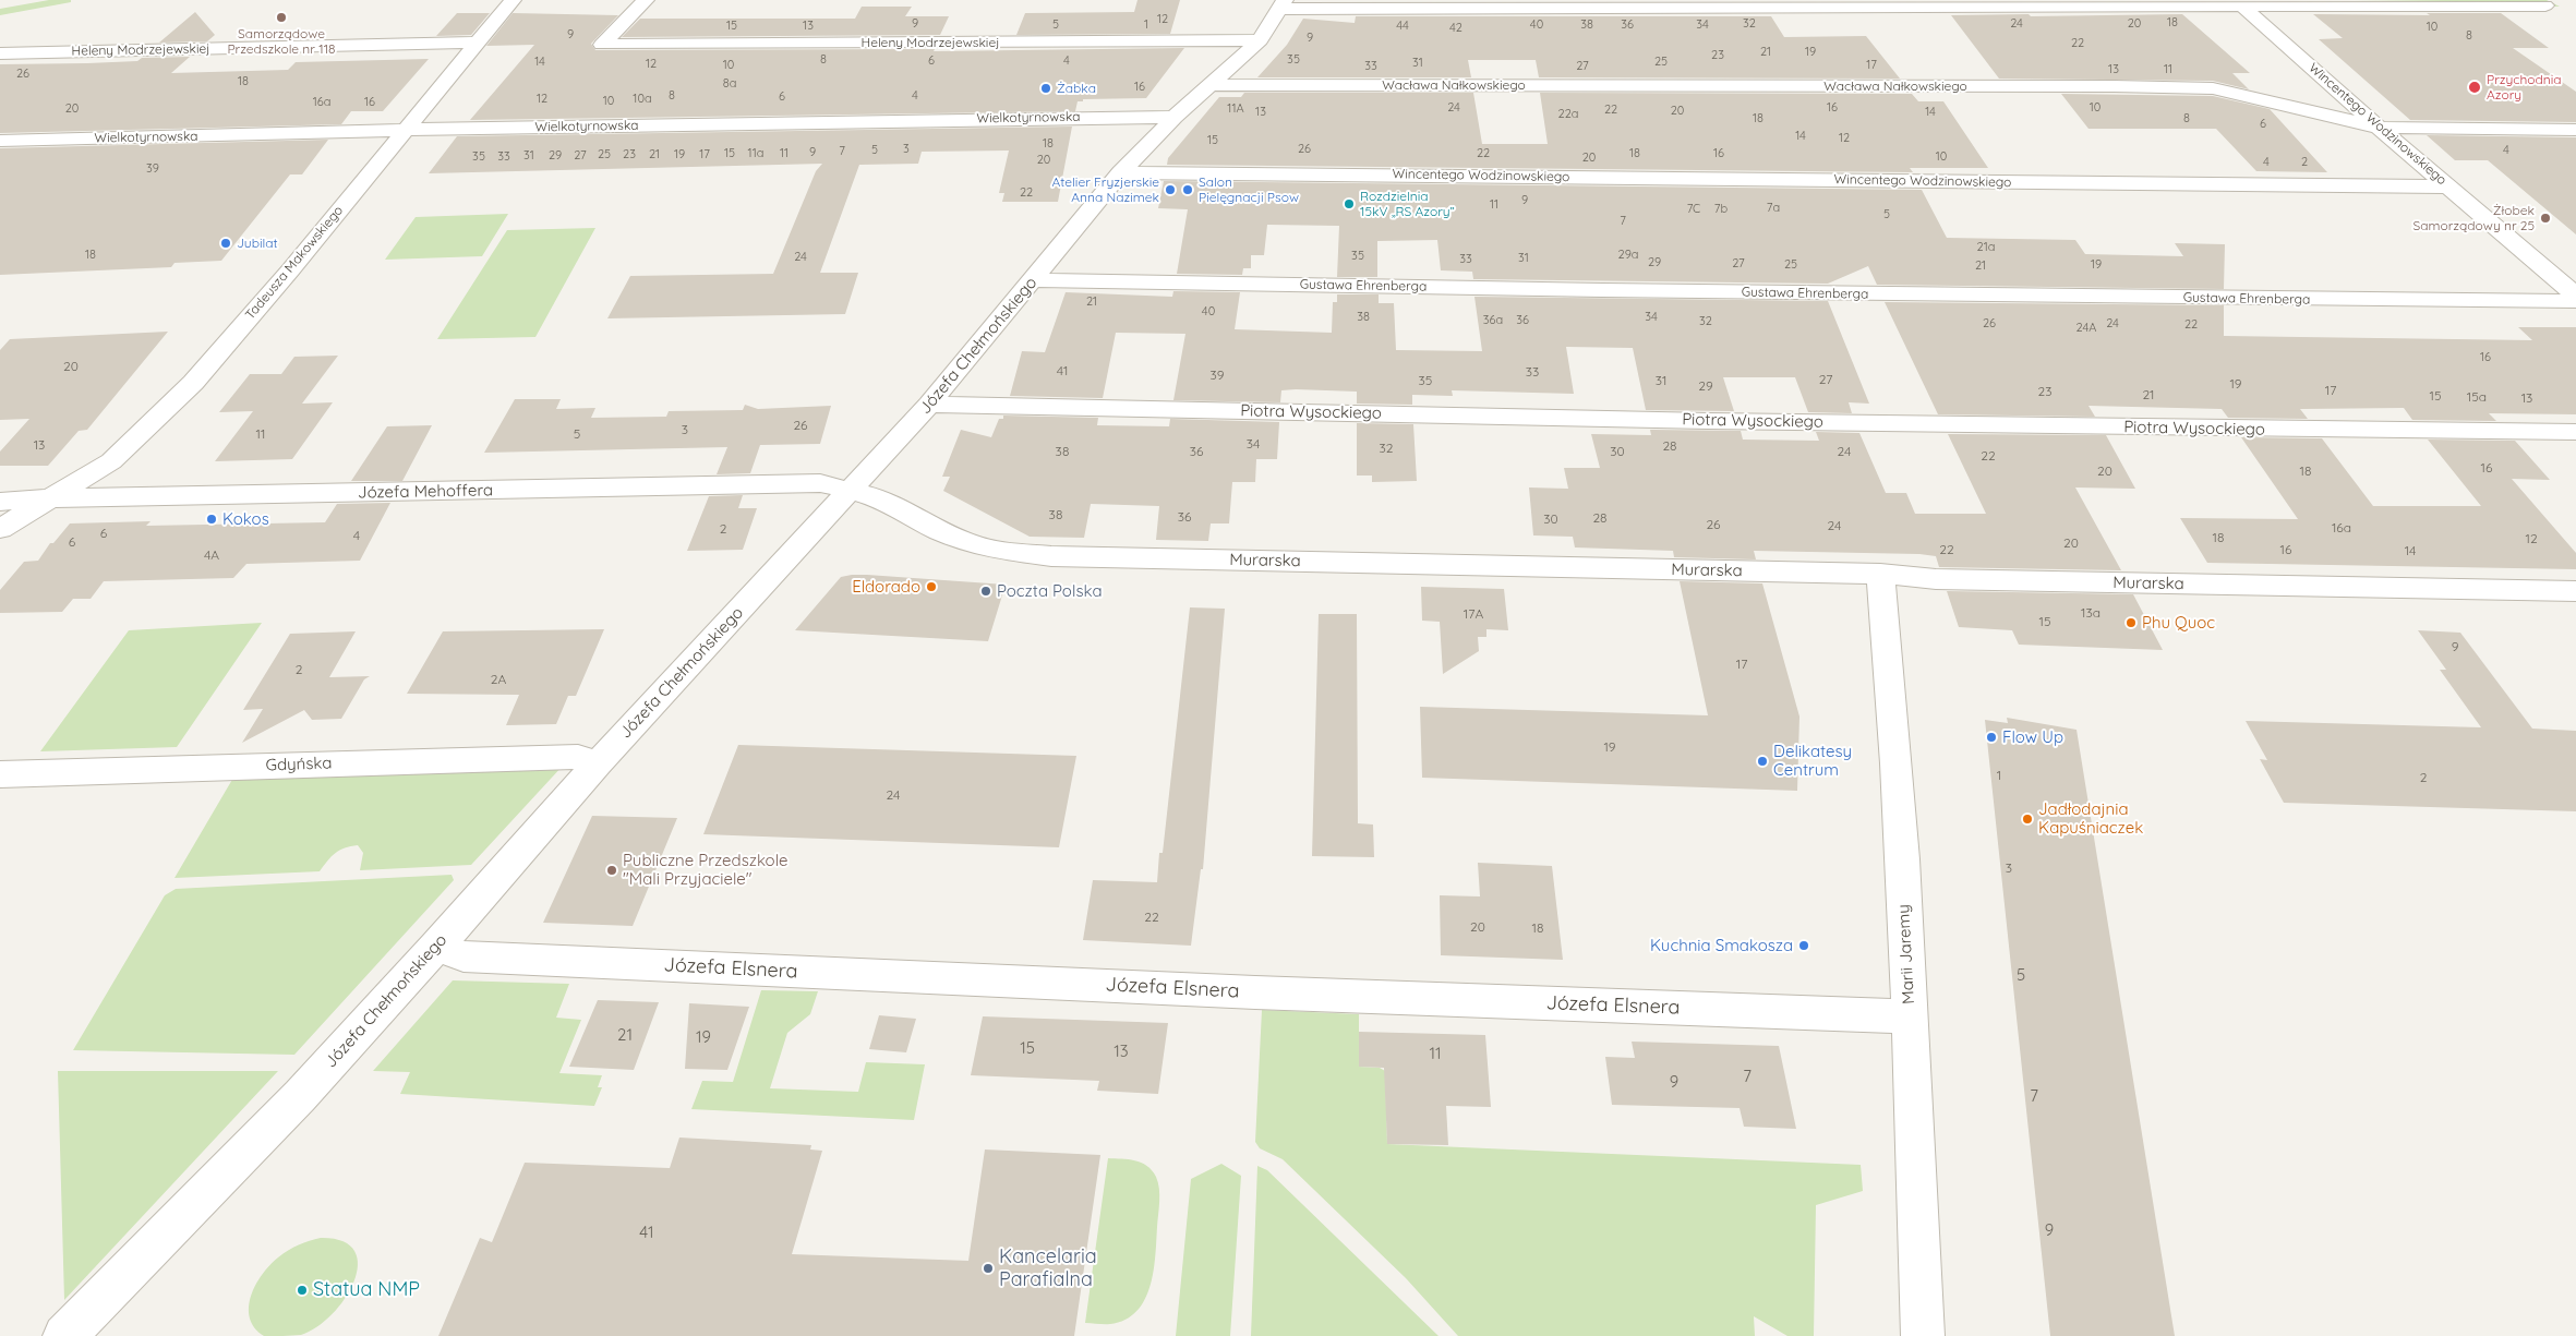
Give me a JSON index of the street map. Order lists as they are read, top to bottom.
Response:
{
  "streets": {
    "street": [
      "Heleny Modrzejewskiej",
      "Wacława Nałkowskiego",
      "Wielkotyrnowska",
      "Wincentego Wodzinowskiego",
      "Tadeusza Makowskiego",
      "Gustawa Ehrenberga",
      "Józefa Chełmońskiego",
      "Piotra Wysockiego",
      "Józefa Mehoffera",
      "Murarska",
      "Gdyńska",
      "Marii Jaremy",
      "Józefa Elsnera"
    ]
  },
  "crossings": [
    ["Heleny Modrzejewskiej", "Tadeusza Makowskiego"],
    ["Heleny Modrzejewskiej", "Józefa Chełmońskiego"],
    ["Wacława Nałkowskiego", "Wincentego Wodzinowskiego"],
    ["Wacława Nałkowskiego", "Józefa Chełmońskiego"],
    ["Wielkotyrnowska", "Tadeusza Makowskiego"],
    ["Wielkotyrnowska", "Józefa Chełmońskiego"],
    ["Wincentego Wodzinowskiego", "Józefa Chełmońskiego"],
    ["Tadeusza Makowskiego", "Józefa Mehoffera"],
    ["Gustawa Ehrenberga", "Józefa Chełmońskiego"],
    ["Józefa Chełmońskiego", "Piotra Wysockiego"],
    ["Józefa Chełmońskiego", "Józefa Mehoffera"],
    ["Józefa Chełmońskiego", "Murarska"],
    ["Józefa Chełmońskiego", "Gdyńska"],
    ["Józefa Chełmońskiego", "Józefa Elsnera"],
    ["Józefa Mehoffera", "Murarska"],
    ["Murarska", "Marii Jaremy"],
    ["Marii Jaremy", "Józefa Elsnera"]
  ],
  "places": [
    "Samorządowe Przedszkole nr 118",
    "Przychodnia Azory",
    "Żabka",
    "Atelier Fryzjerskie Anna Nazimek",
    "Salon Pielęgnacji Psow",
    "Rozdzielnia 15kV „RS Azory”",
    "Żłobek Samorządowy nr 25",
    "Jubilat",
    "Kokos",
    "Eldorado",
    "Poczta Polska",
    "Phu Quoc",
    "Flow Up",
    "Delikatesy Centrum",
    "Jadłodajnia Kapuśniaczek",
    "Publiczne Przedszkole \"Mali Przyjaciele\"",
    "Kuchnia Smakosza",
    "Kancelaria Parafialna",
    "Statua NMP"
  ],
  "house_numbers": [
    "12",
    "18",
    "9",
    "32",
    "24",
    "20",
    "5",
    "1",
    "40",
    "38",
    "36",
    "34",
    "15",
    "13",
    "44",
    "10",
    "42",
    "9",
    "8",
    "9",
    "22",
    "21",
    "19",
    "23",
    "8",
    "35",
    "6",
    "4",
    "14",
    "25",
    "31",
    "12",
    "10",
    "17",
    "33",
    "27",
    "13",
    "11",
    "26",
    "18",
    "8a",
    "16",
    "8",
    "4",
    "6",
    "12",
    "10a",
    "10",
    "16a",
    "16",
    "24",
    "16",
    "10",
    "20",
    "11A",
    "22",
    "20",
    "13",
    "14",
    "22a",
    "18",
    "8",
    "6",
    "14",
    "12",
    "15",
    "18",
    "3",
    "26",
    "5",
    "4",
    "7",
    "9",
    "15",
    "11a",
    "11",
    "22",
    "18",
    "16",
    "25",
    "23",
    "21",
    "19",
    "17",
    "31",
    "29",
    "27",
    "35",
    "33",
    "10",
    "20",
    "20",
    "4",
    "2",
    "39",
    "22",
    "9",
    "11",
    "7a",
    "7C",
    "7b",
    "5",
    "7",
    "21a",
    "18",
    "29a",
    "35",
    "24",
    "31",
    "33",
    "29",
    "27",
    "25",
    "19",
    "21",
    "21",
    "40",
    "38",
    "34",
    "36a",
    "36",
    "32",
    "26",
    "24",
    "22",
    "24A",
    "16",
    "20",
    "41",
    "33",
    "39",
    "27",
    "35",
    "31",
    "19",
    "29",
    "17",
    "23",
    "21",
    "15",
    "15a",
    "13",
    "26",
    "3",
    "11",
    "5",
    "34",
    "13",
    "28",
    "32",
    "38",
    "36",
    "30",
    "24",
    "22",
    "16",
    "20",
    "18",
    "38",
    "36",
    "28",
    "30",
    "26",
    "24",
    "16a",
    "2",
    "6",
    "4",
    "18",
    "12",
    "6",
    "20",
    "22",
    "16",
    "14",
    "4A",
    "13a",
    "17A",
    "15",
    "9",
    "17",
    "2",
    "2A",
    "19",
    "1",
    "2",
    "24",
    "3",
    "22",
    "20",
    "18",
    "5",
    "21",
    "19",
    "15",
    "13",
    "11",
    "7",
    "9",
    "7",
    "9",
    "41"
  ]
}
